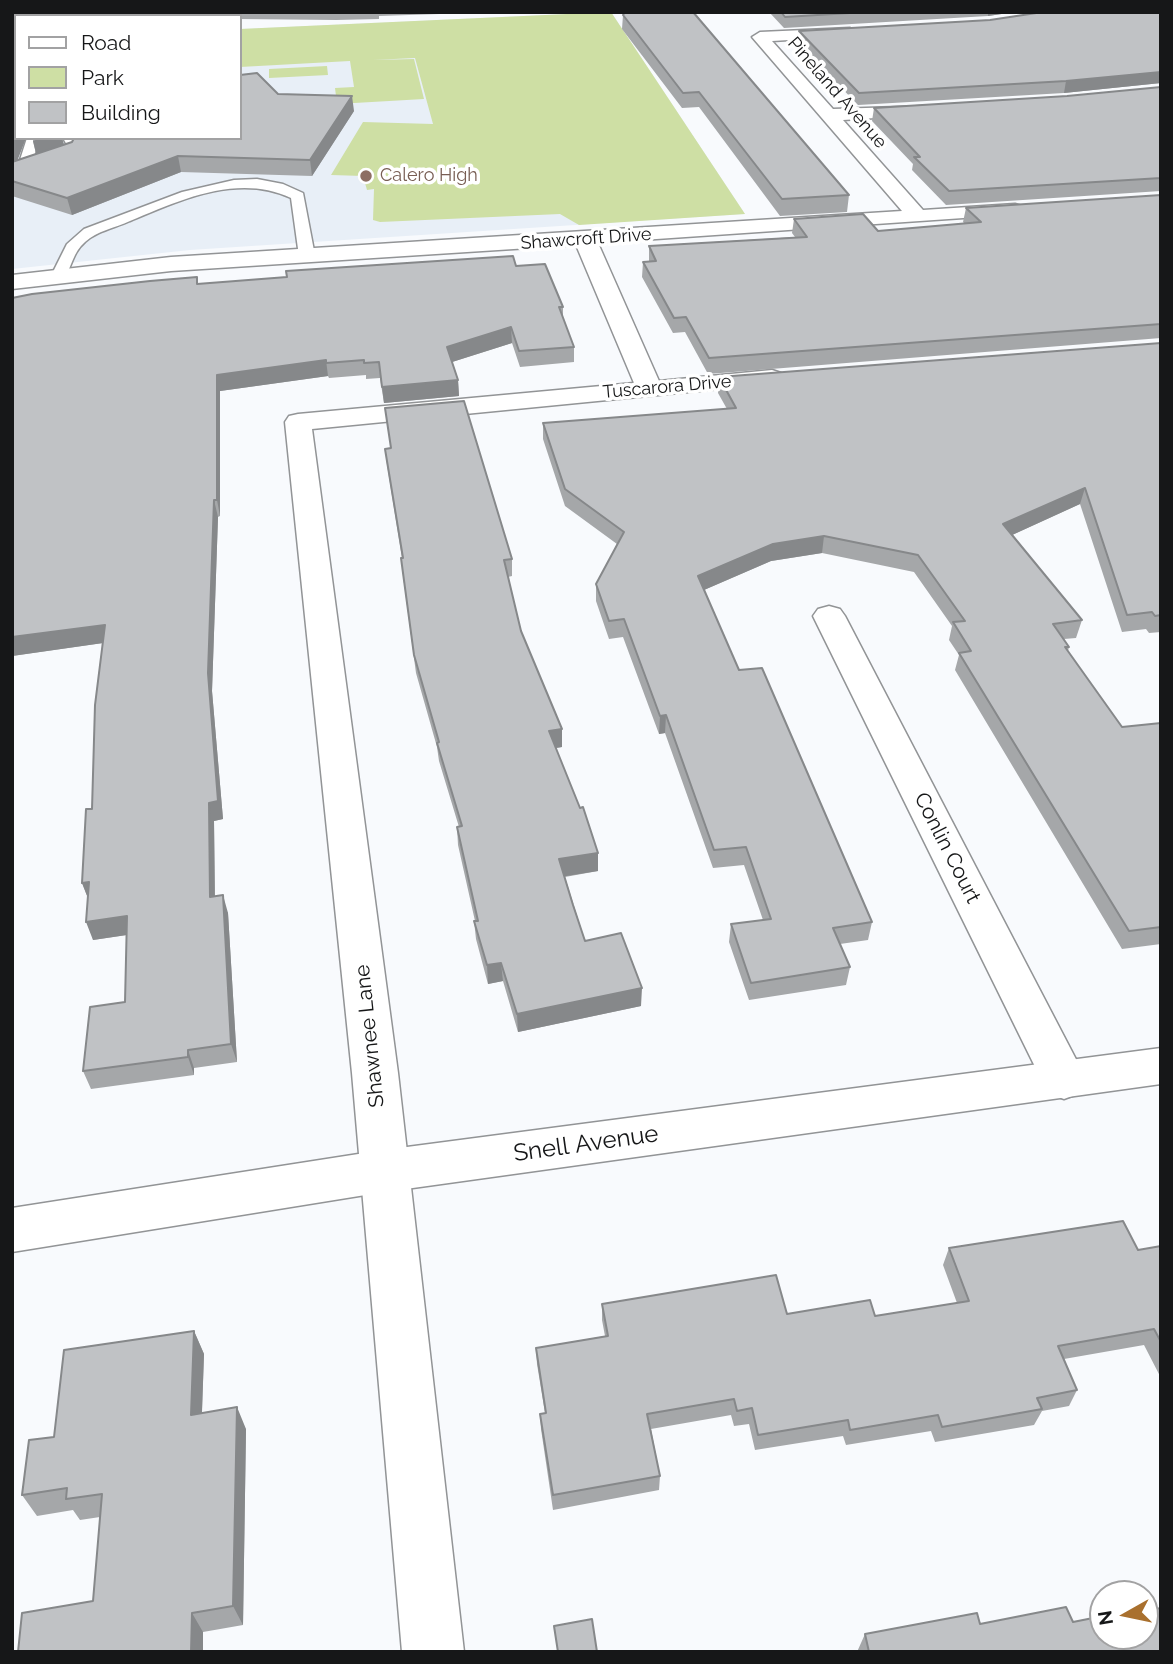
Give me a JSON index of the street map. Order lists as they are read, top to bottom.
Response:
{
  "streets": {
    "street": [
      "Pineland Avenue",
      "Shawcroft Drive",
      "Tuscarora Drive",
      "Conlin Court",
      "Shawnee Lane",
      "Snell Avenue"
    ]
  },
  "crossings": [
    ["Pineland Avenue", "Shawcroft Drive"],
    ["Tuscarora Drive", "Shawnee Lane"],
    ["Conlin Court", "Snell Avenue"],
    ["Shawnee Lane", "Snell Avenue"]
  ],
  "places": ["Calero High"],
  "legend": ["Road", "Park", "Building"],
  "north": "left"
}
